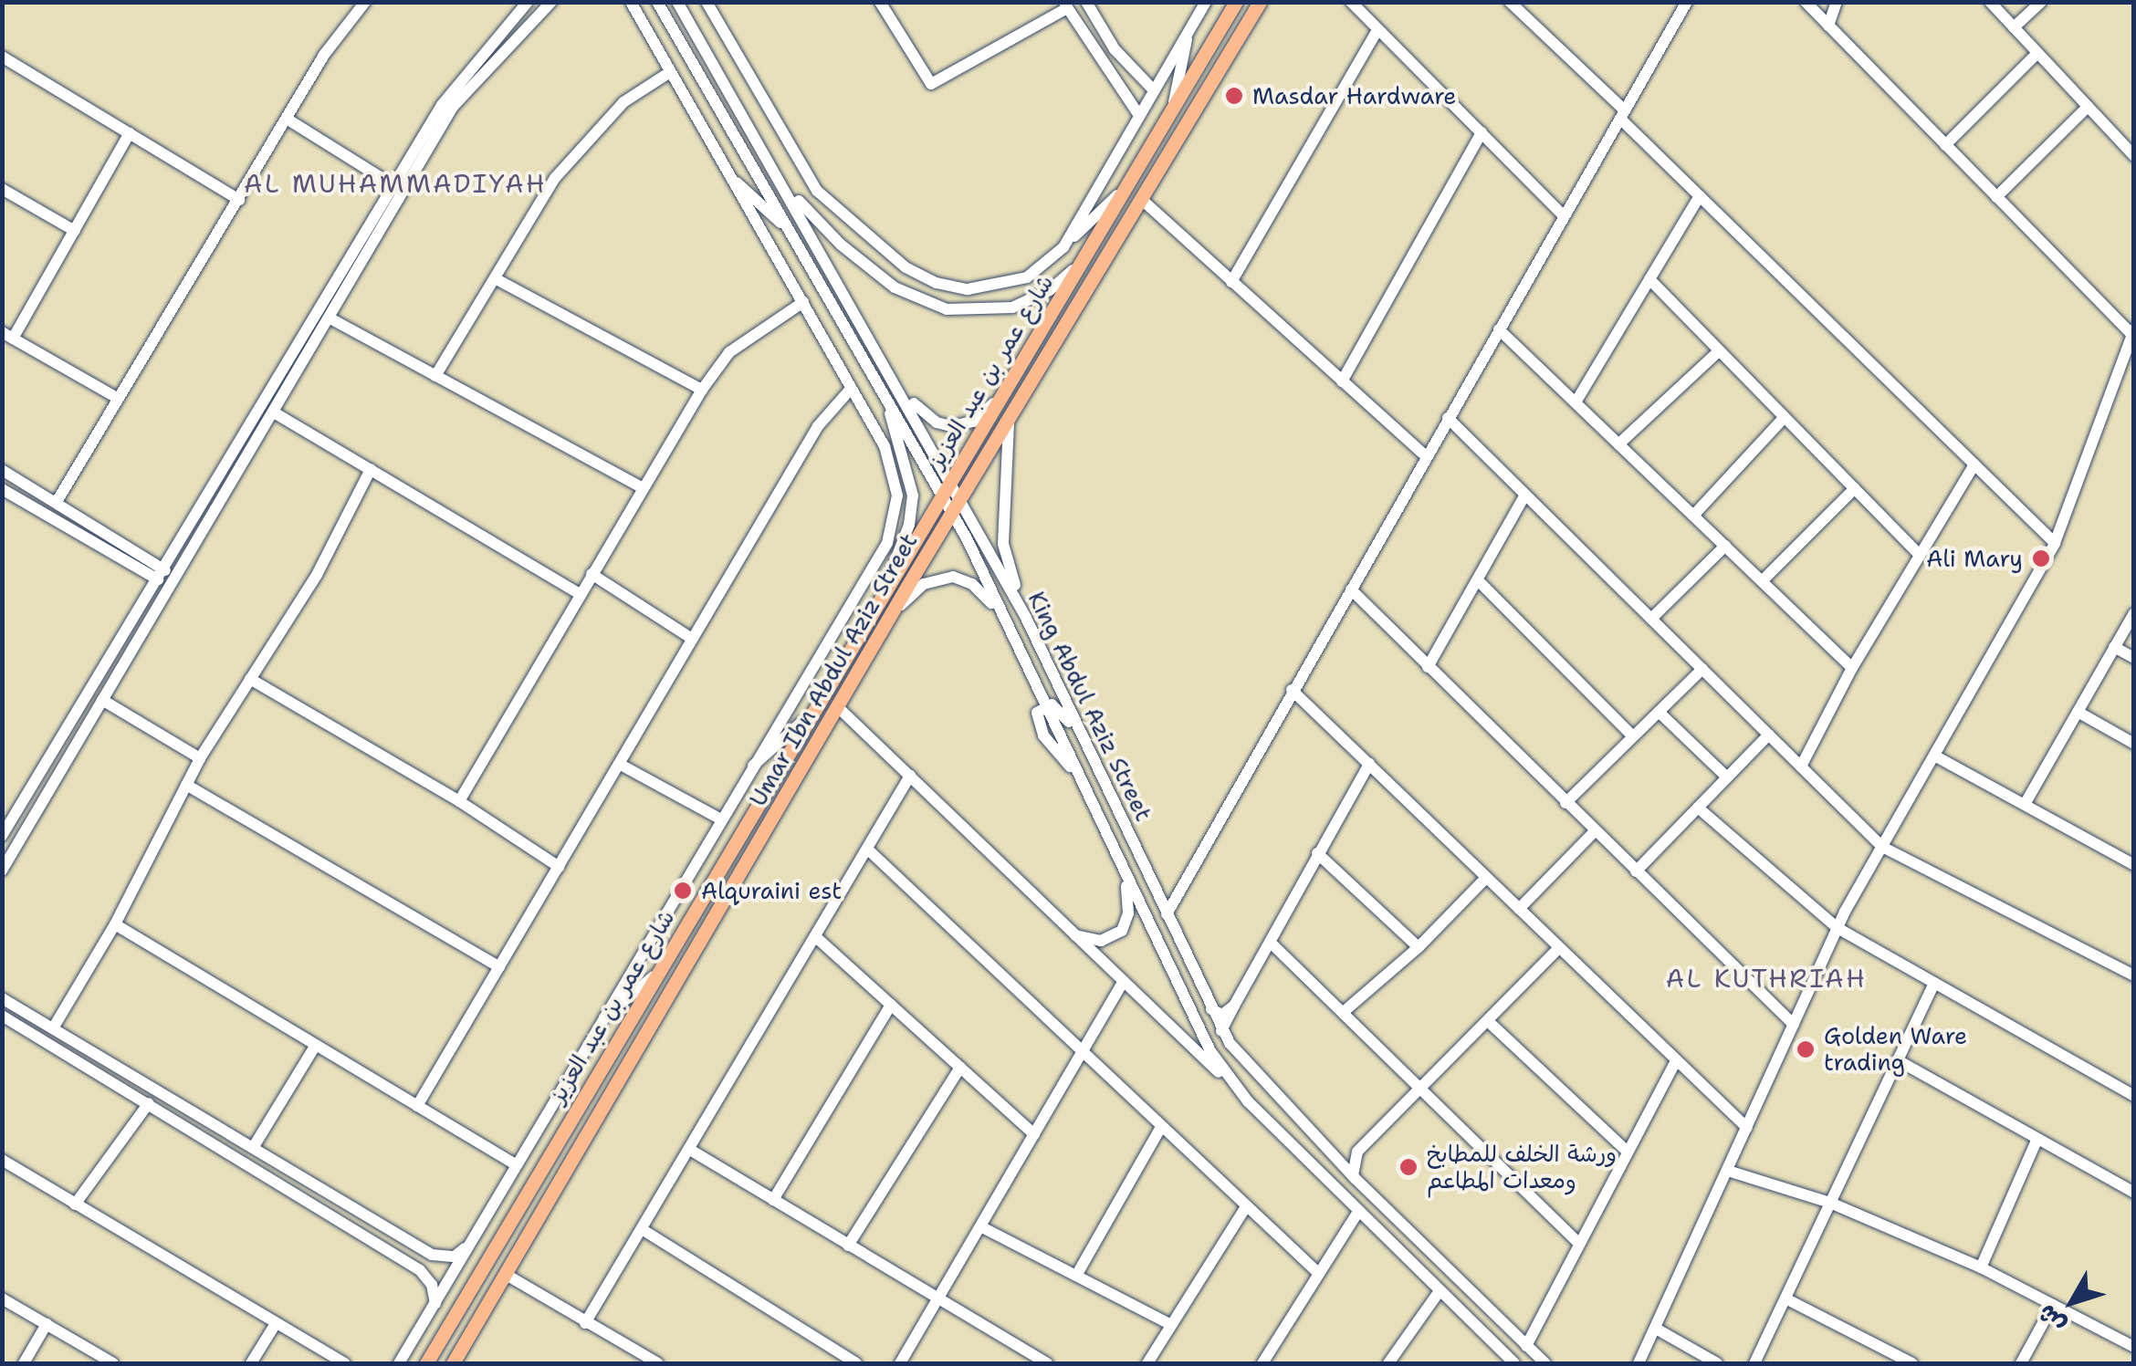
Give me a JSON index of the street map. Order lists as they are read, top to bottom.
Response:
{
  "streets": {
    "main road": ["شارع عمر بن عبد العزيز", "Umar Ibn Abdul Aziz Street"],
    "street": ["King Abdul Aziz Street"]
  },
  "crossings": [
    ["شارع عمر بن عبد العزيز", "King Abdul Aziz Street"],
    ["Umar Ibn Abdul Aziz Street", "King Abdul Aziz Street"]
  ],
  "districts": ["AL MUHAMMADIYAH", "AL KUTHRIAH"],
  "places": [
    "Masdar Hardware",
    "Ali Mary",
    "Alquraini est",
    "Golden Ware trading",
    "ورشة الخلف للمطابخ ومعدات المطاعم"
  ],
  "north": "bottom left"
}
